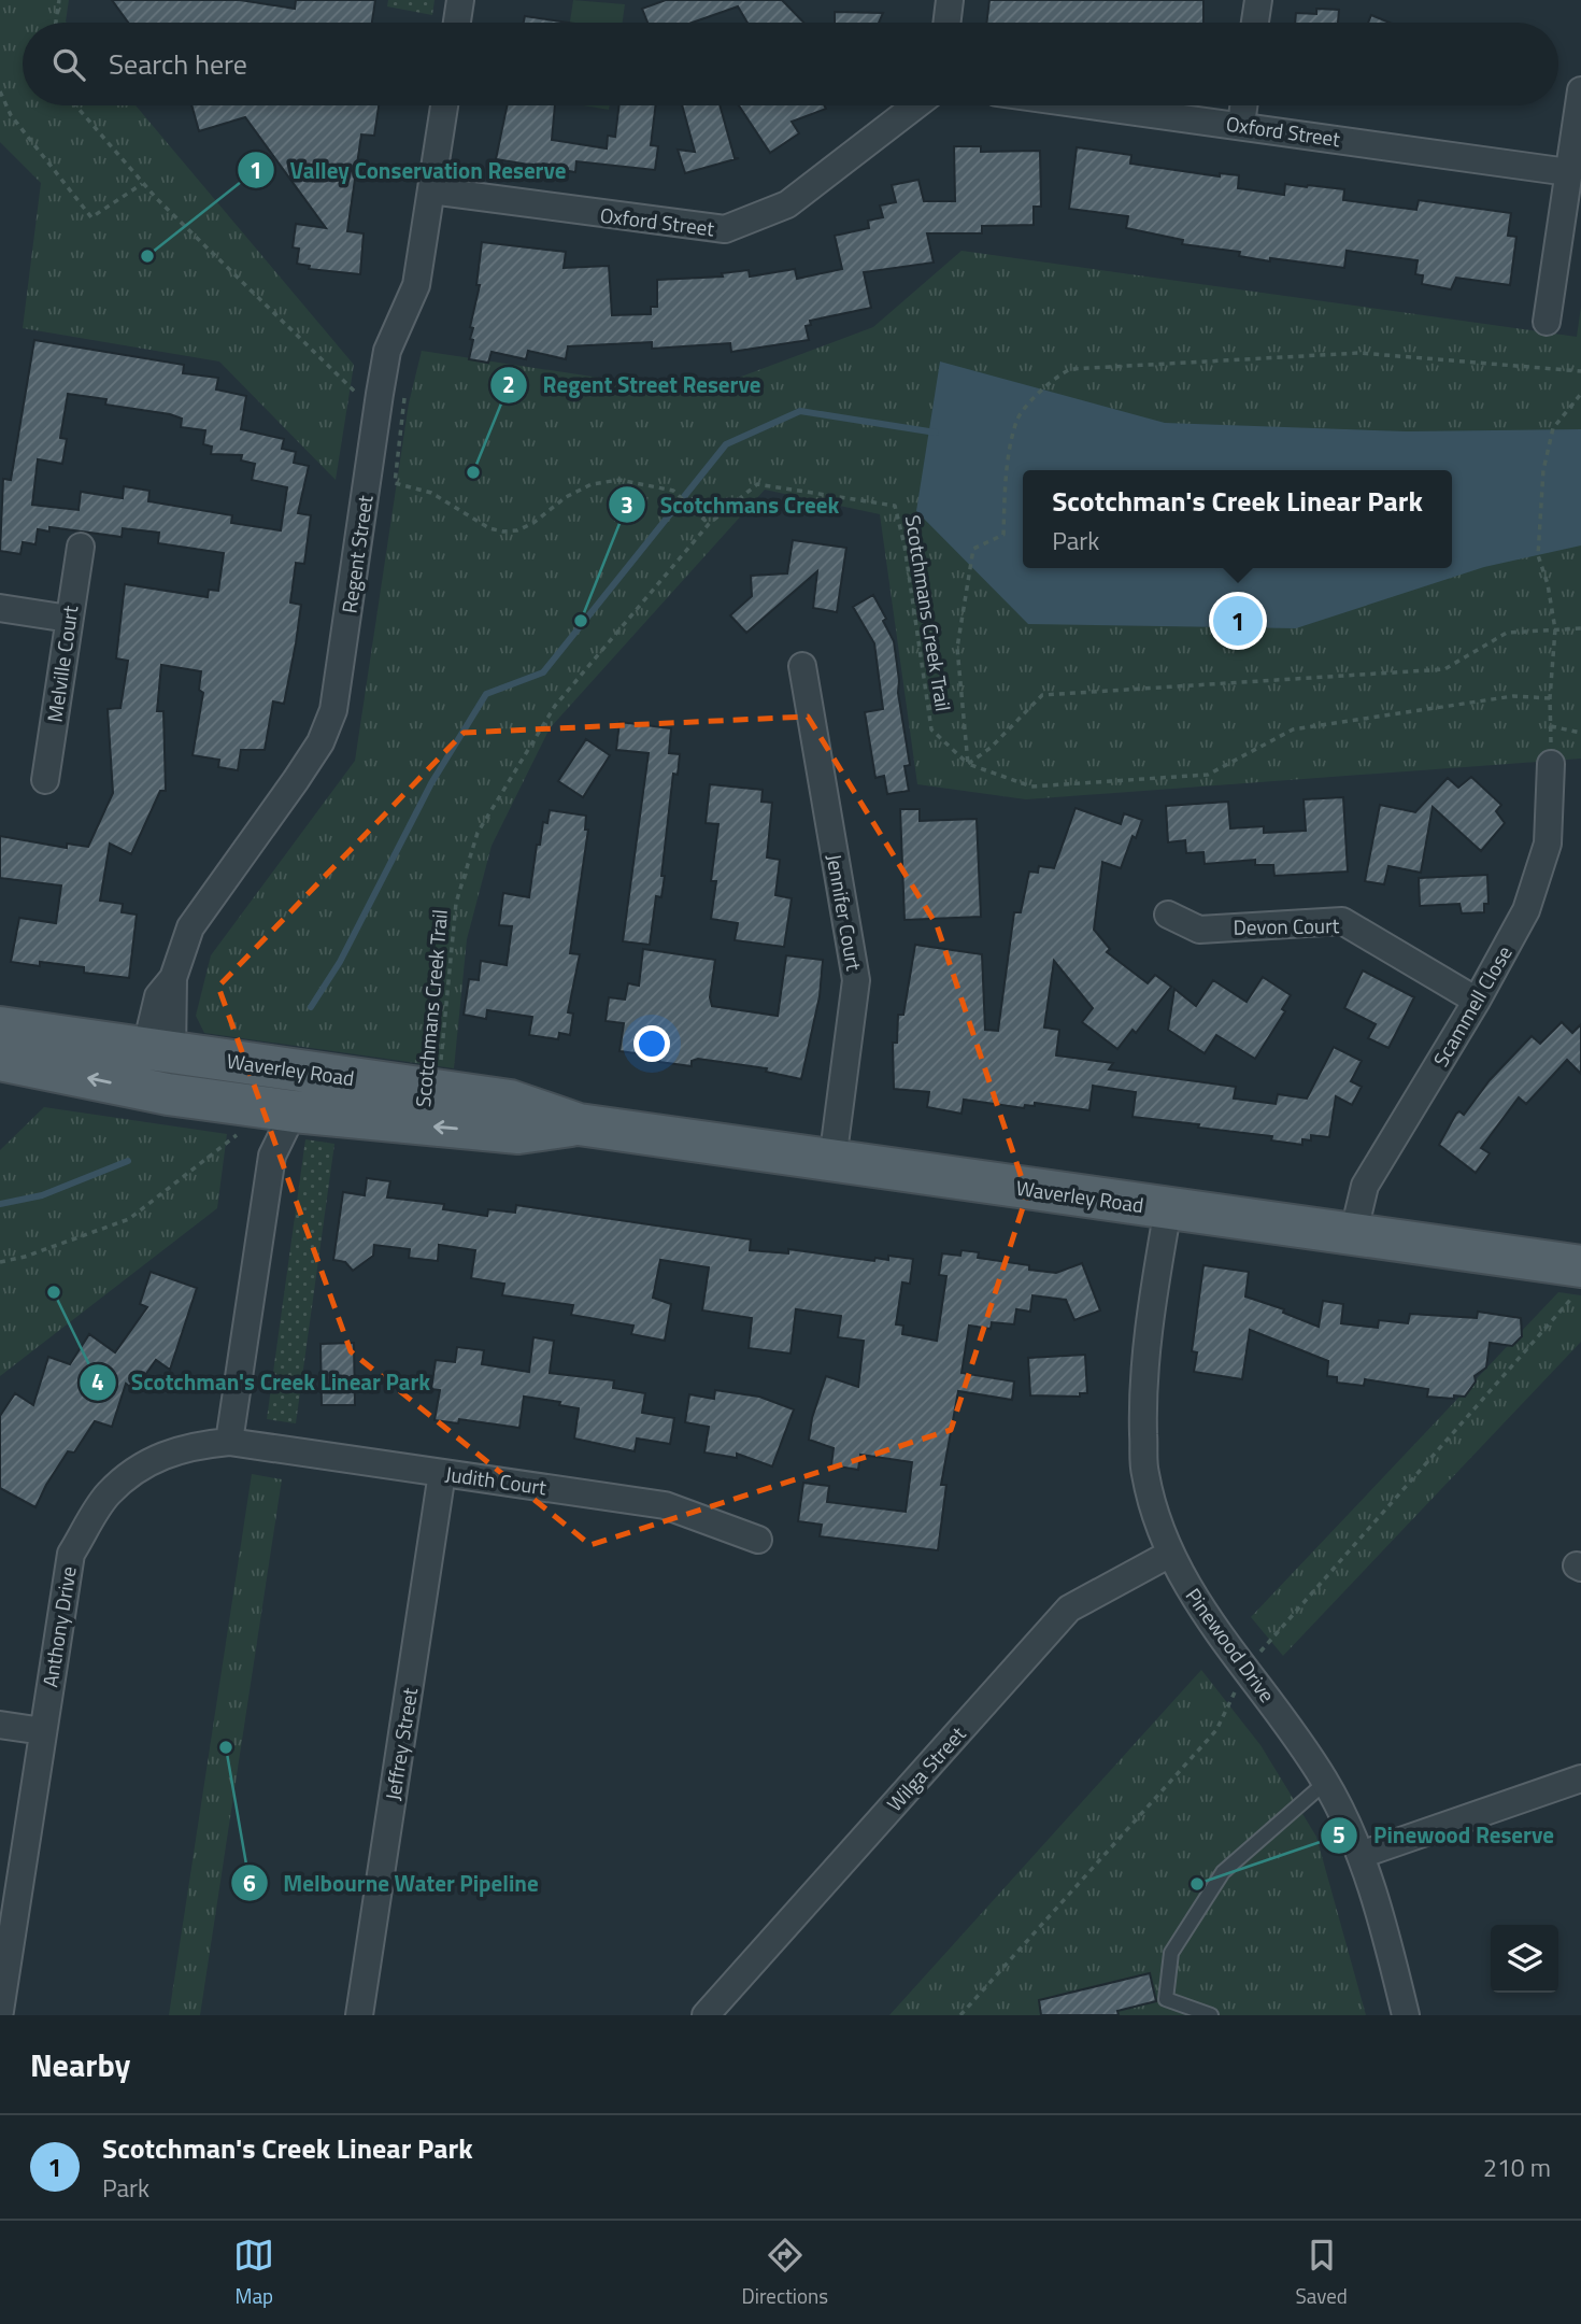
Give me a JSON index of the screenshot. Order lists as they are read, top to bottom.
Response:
{
  "streets": {
    "main road": ["Waverley Road"],
    "street": [
      "Oxford Street",
      "Regent Street",
      "Melville Court",
      "Jennifer Court",
      "Devon Court",
      "Scammell Close",
      "Judith Court",
      "Anthony Drive",
      "Pinewood Drive",
      "Jeffrey Street",
      "Wilga Street"
    ],
    "path": ["Scotchmans Creek Trail"]
  },
  "crossings": [
    ["Oxford Street", "Regent Street"],
    ["Regent Street", "Waverley Road"],
    ["Scotchmans Creek Trail", "Waverley Road"],
    ["Jennifer Court", "Waverley Road"],
    ["Devon Court", "Scammell Close"],
    ["Scammell Close", "Waverley Road"],
    ["Waverley Road", "Pinewood Drive"],
    ["Judith Court", "Anthony Drive"],
    ["Judith Court", "Jeffrey Street"],
    ["Pinewood Drive", "Wilga Street"]
  ],
  "places": [
    "Valley Conservation Reserve",
    "Regent Street Reserve",
    "Scotchmans Creek",
    "Scotchman's Creek Linear Park",
    "Melbourne Water Pipeline",
    "Pinewood Reserve"
  ],
  "page": {
    "search": "Search here",
    "popup": ["Scotchman's Creek Linear Park", "Park"],
    "pins": "1",
    "heading": "Nearby",
    "list": [
      {
        "mark": "1",
        "name": "Scotchman's Creek Linear Park",
        "note": "Park",
        "value": "210 m"
      }
    ],
    "nav": ["Map", "Directions", "Saved"]
  }
}
